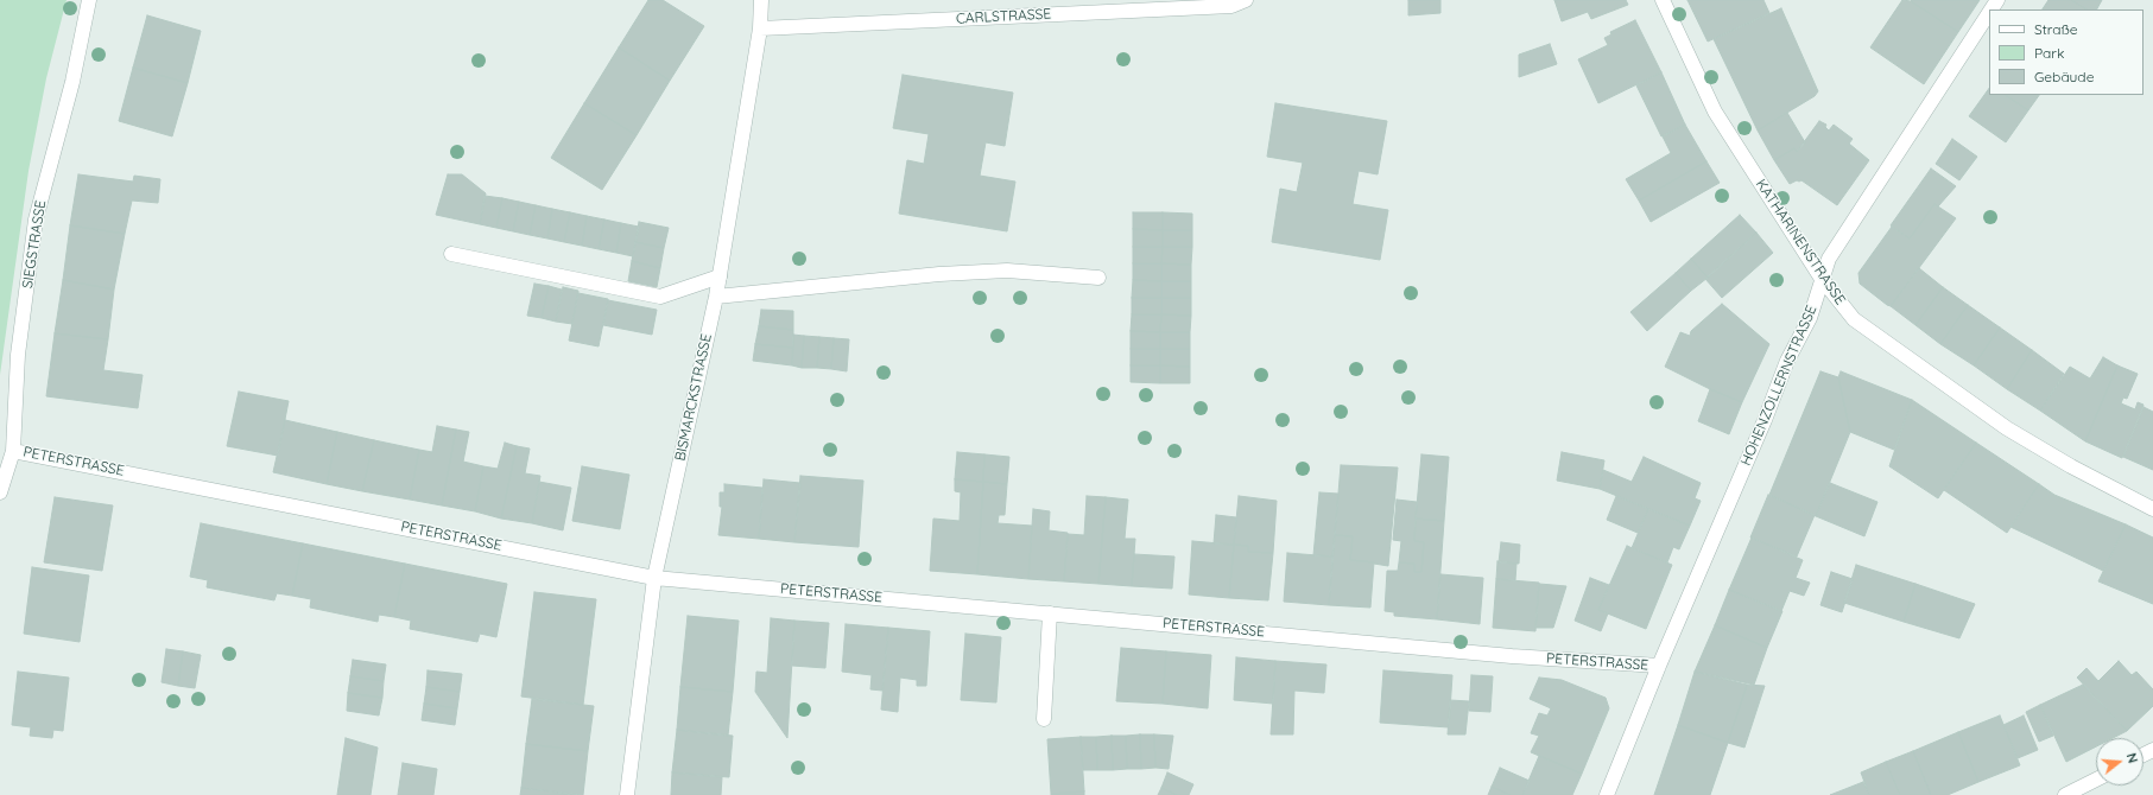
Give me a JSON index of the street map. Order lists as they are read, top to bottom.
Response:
{
  "streets": {
    "street": [
      "CARLSTRASSE",
      "KATHARINENSTRASSE",
      "SIEGSTRASSE",
      "HOHENZOLLERNSTRASSE",
      "BISMARCKSTRASSE",
      "PETERSTRASSE"
    ]
  },
  "crossings": [
    ["CARLSTRASSE", "BISMARCKSTRASSE"],
    ["KATHARINENSTRASSE", "HOHENZOLLERNSTRASSE"],
    ["SIEGSTRASSE", "PETERSTRASSE"],
    ["HOHENZOLLERNSTRASSE", "PETERSTRASSE"],
    ["BISMARCKSTRASSE", "PETERSTRASSE"]
  ],
  "legend": ["Straße", "Park", "Gebäude"],
  "north": "right"
}
